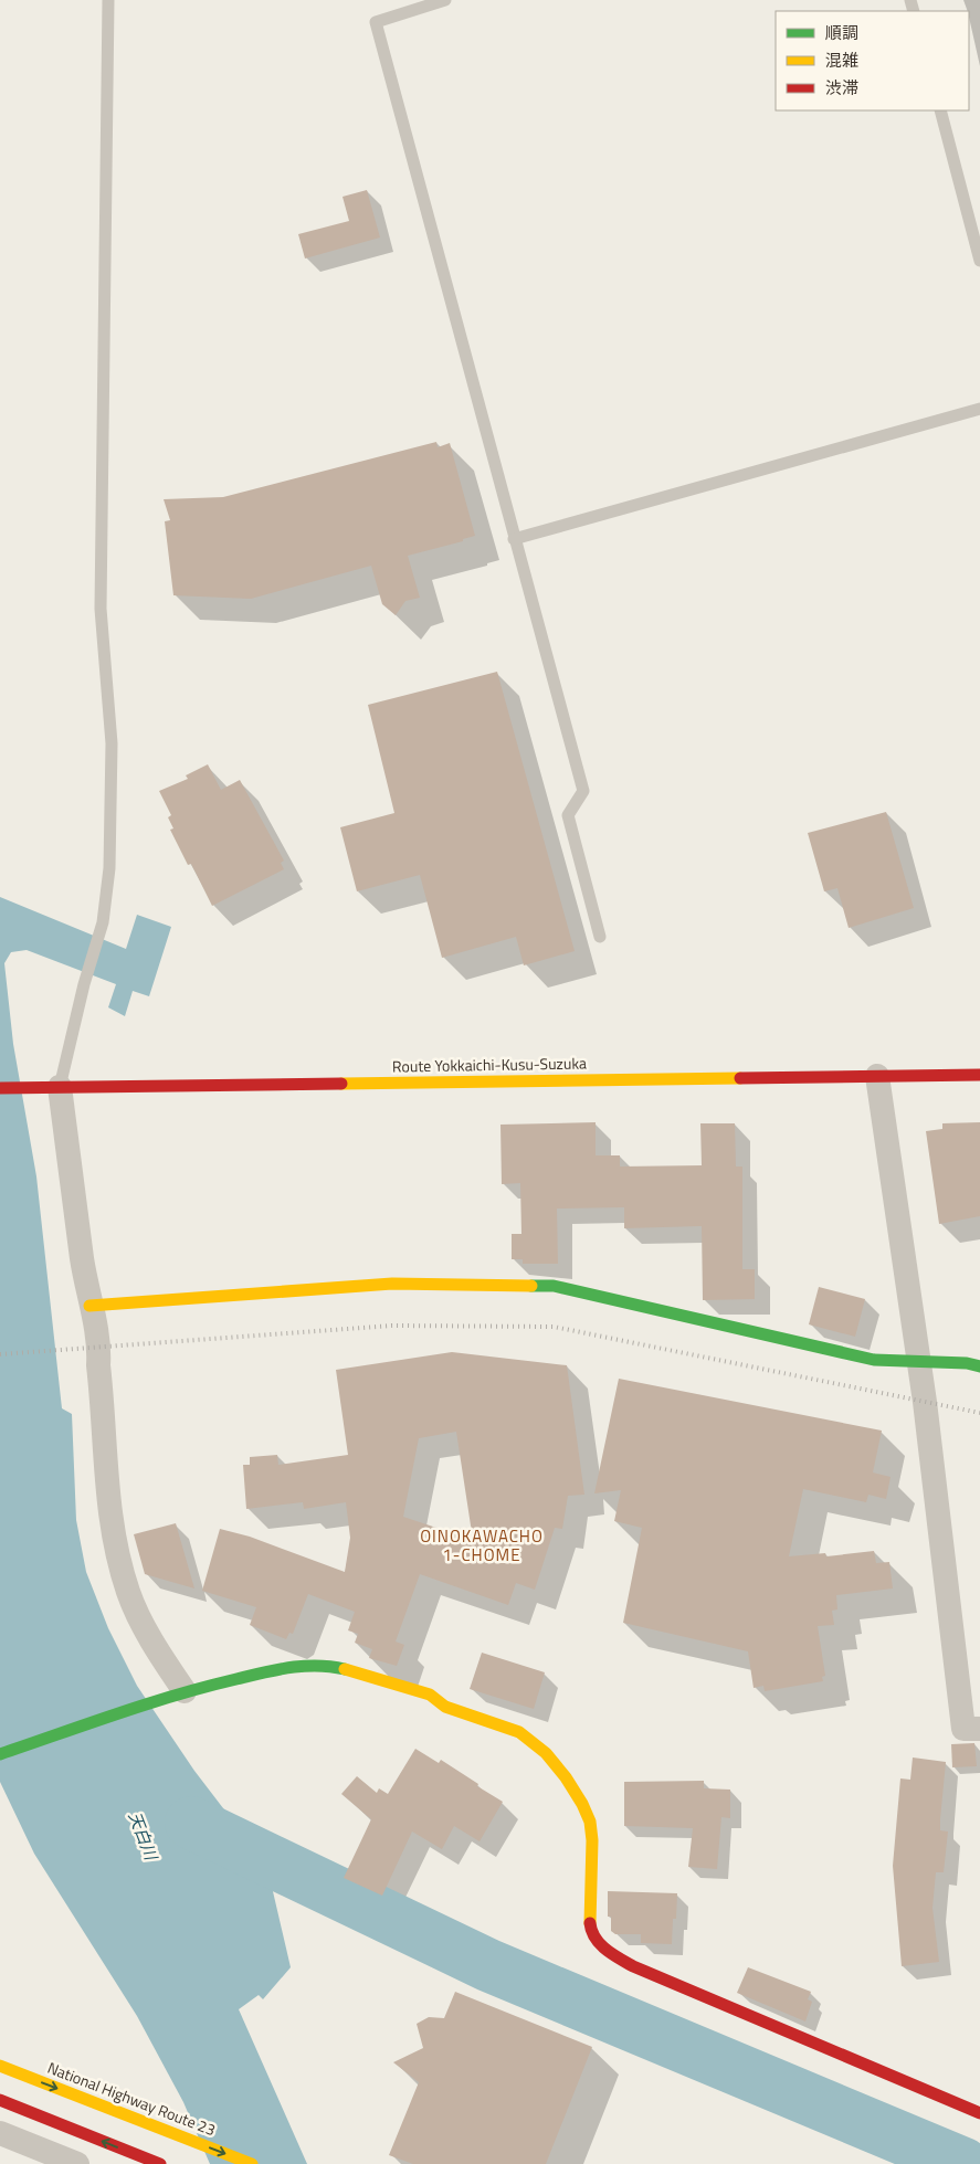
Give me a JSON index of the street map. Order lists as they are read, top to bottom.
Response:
{
  "streets": {
    "main road": ["Route Yokkaichi-Kusu-Suzuka", "National Highway Route 23"]
  },
  "districts": ["OINOKAWACHO 1-CHOME"],
  "water": ["天白川"],
  "legend": ["順調", "混雑", "渋滞"]
}
